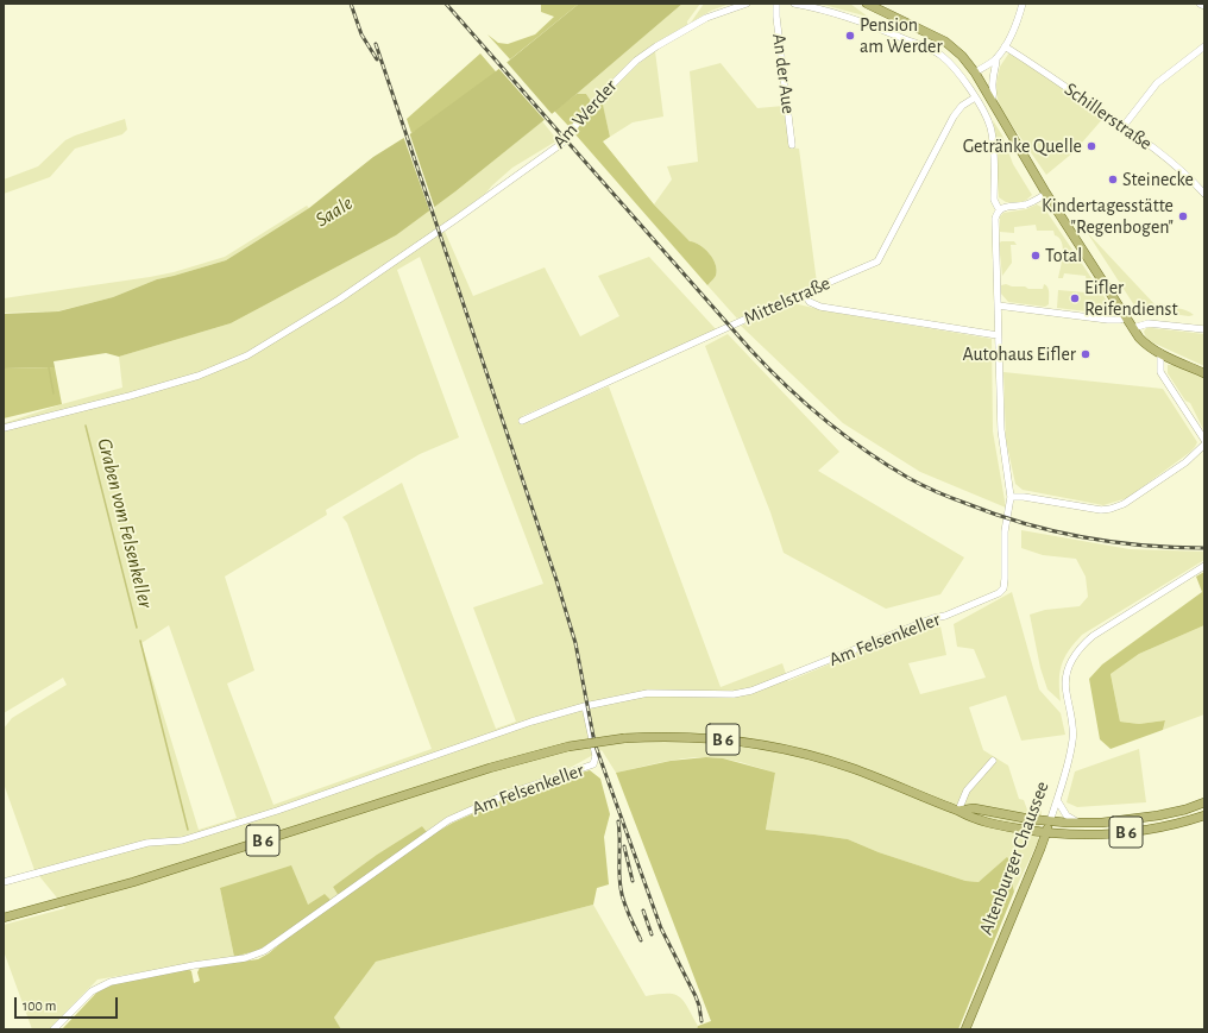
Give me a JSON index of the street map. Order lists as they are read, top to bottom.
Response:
{
  "streets": {
    "main road": ["B 6", "Altenburger Chaussee"],
    "street": [
      "An der Aue",
      "Am Werder",
      "Schillerstraße",
      "Mittelstraße",
      "Am Felsenkeller"
    ]
  },
  "crossings": [
    ["B 6", "Altenburger Chaussee"]
  ],
  "water": ["Saale", "Graben vom Felsenkeller"],
  "places": [
    "Pension am Werder",
    "Getränke Quelle",
    "Steinecke",
    "Kindertagesstätte \"Regenbogen\"",
    "Total",
    "Eifler Reifendienst",
    "Autohaus Eifler"
  ],
  "scale_bar": "100 m"
}
